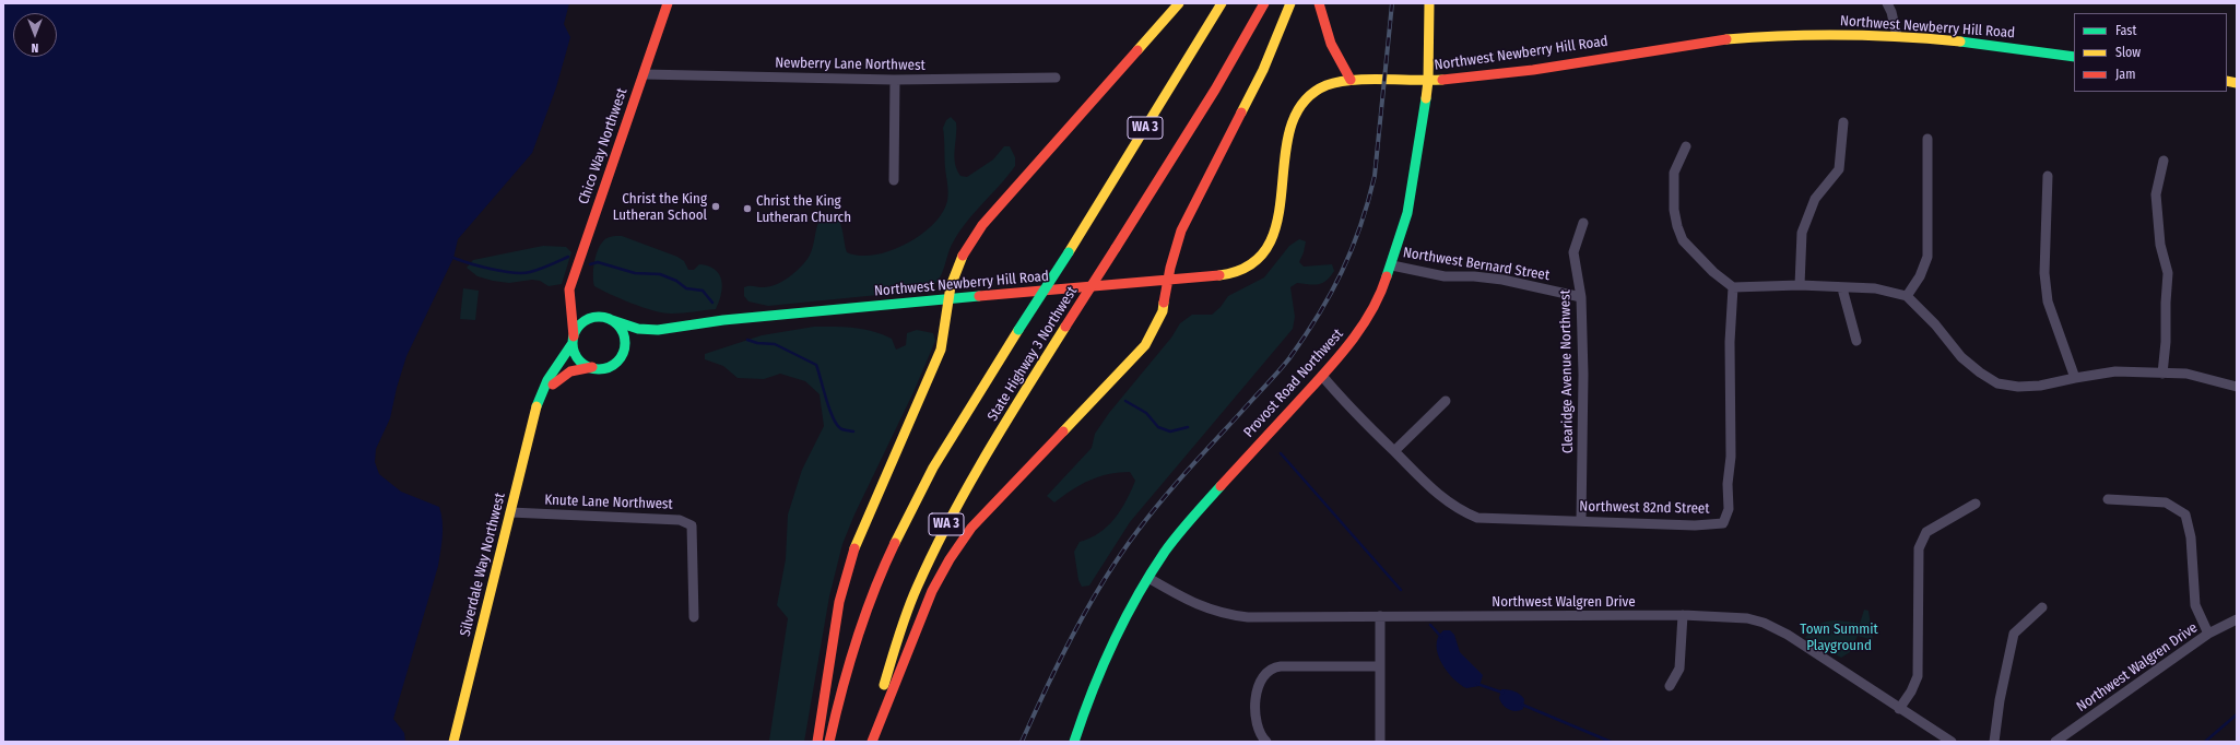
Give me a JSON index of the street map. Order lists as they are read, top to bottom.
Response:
{
  "streets": {
    "main road": [
      "Northwest Newberry Hill Road",
      "WA 3",
      "Chico Way Northwest",
      "State Highway 3 Northwest",
      "Provost Road Northwest",
      "Silverdale Way Northwest"
    ],
    "street": [
      "Newberry Lane Northwest",
      "Northwest Bernard Street",
      "Clearidge Avenue Northwest",
      "Knute Lane Northwest",
      "Northwest 82nd Street",
      "Northwest Walgren Drive"
    ]
  },
  "crossings": [
    ["Northwest Newberry Hill Road", "Chico Way Northwest"],
    ["Northwest Newberry Hill Road", "Provost Road Northwest"],
    ["Northwest Newberry Hill Road", "Silverdale Way Northwest"],
    ["Newberry Lane Northwest", "Chico Way Northwest"],
    ["Chico Way Northwest", "Silverdale Way Northwest"],
    ["Northwest Bernard Street", "Clearidge Avenue Northwest"],
    ["Northwest Bernard Street", "Provost Road Northwest"],
    ["Clearidge Avenue Northwest", "Northwest 82nd Street"],
    ["Provost Road Northwest", "Northwest 82nd Street"],
    ["Provost Road Northwest", "Northwest Walgren Drive"],
    ["Knute Lane Northwest", "Silverdale Way Northwest"]
  ],
  "parks": ["Town Summit Playground"],
  "places": ["Christ the King Lutheran School", "Christ the King Lutheran Church"],
  "legend": ["Fast", "Slow", "Jam"],
  "north": "bottom"
}
